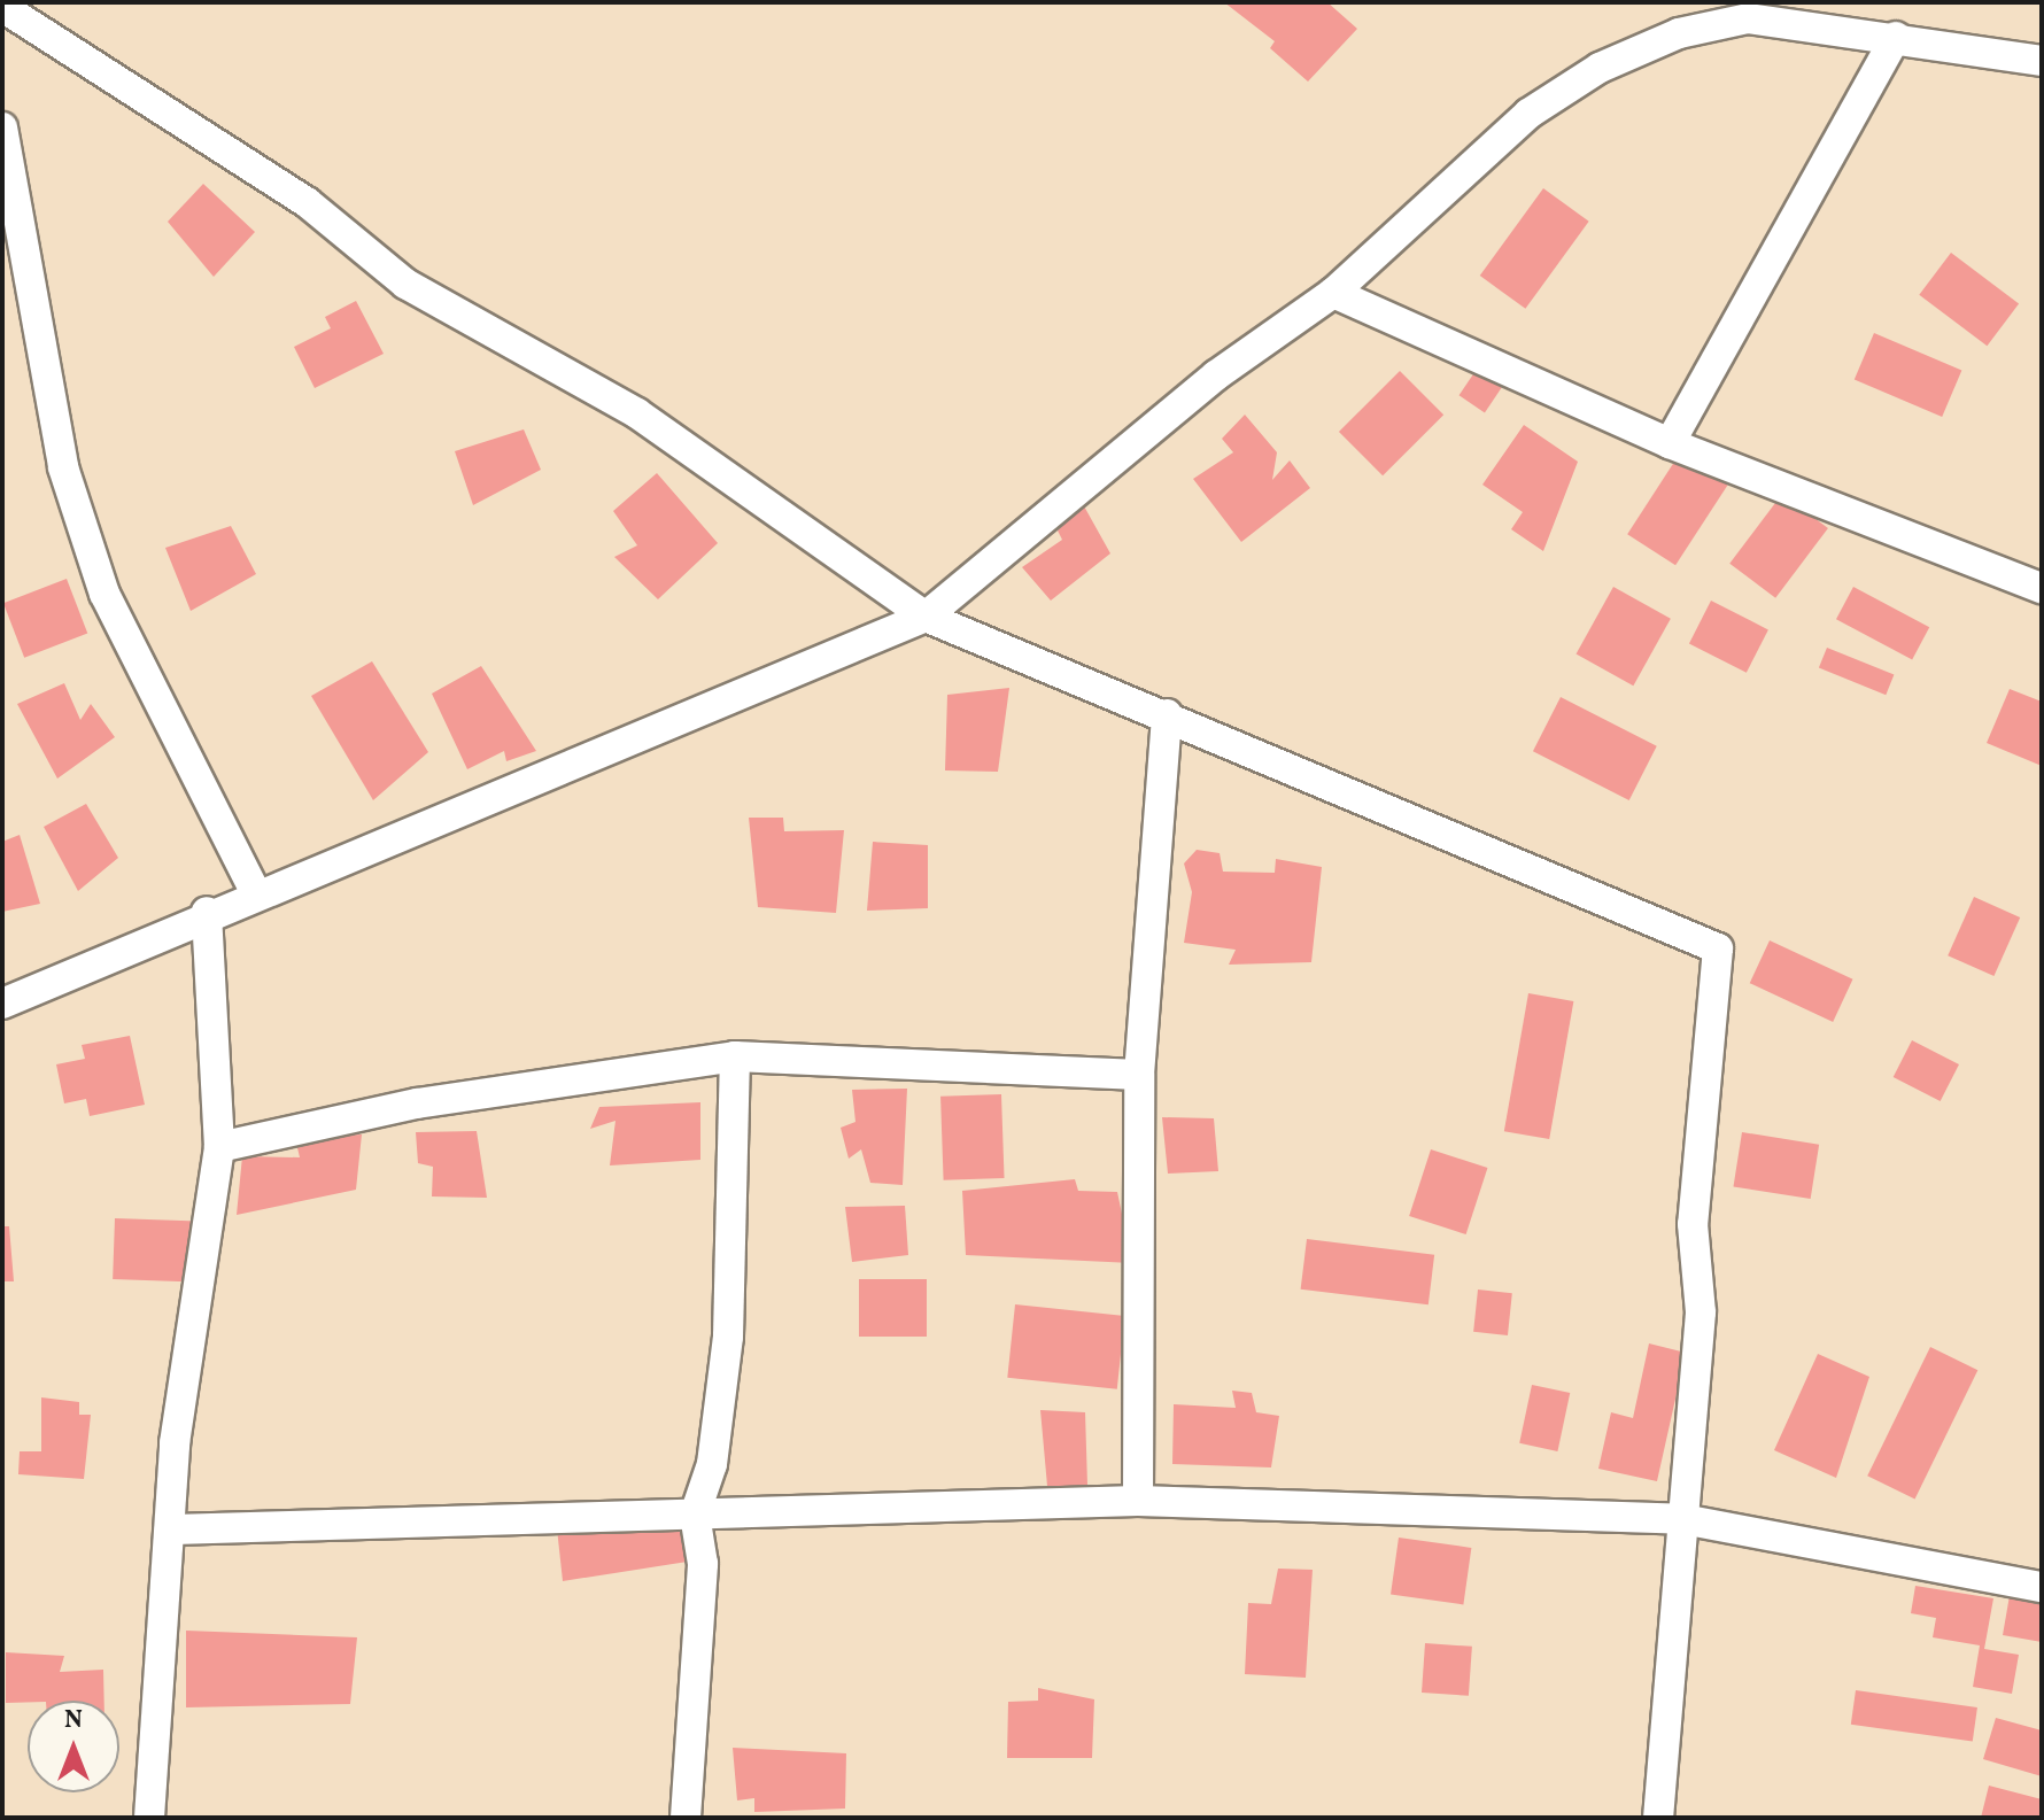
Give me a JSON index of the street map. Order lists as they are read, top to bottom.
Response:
{
  "north": "top"
}
